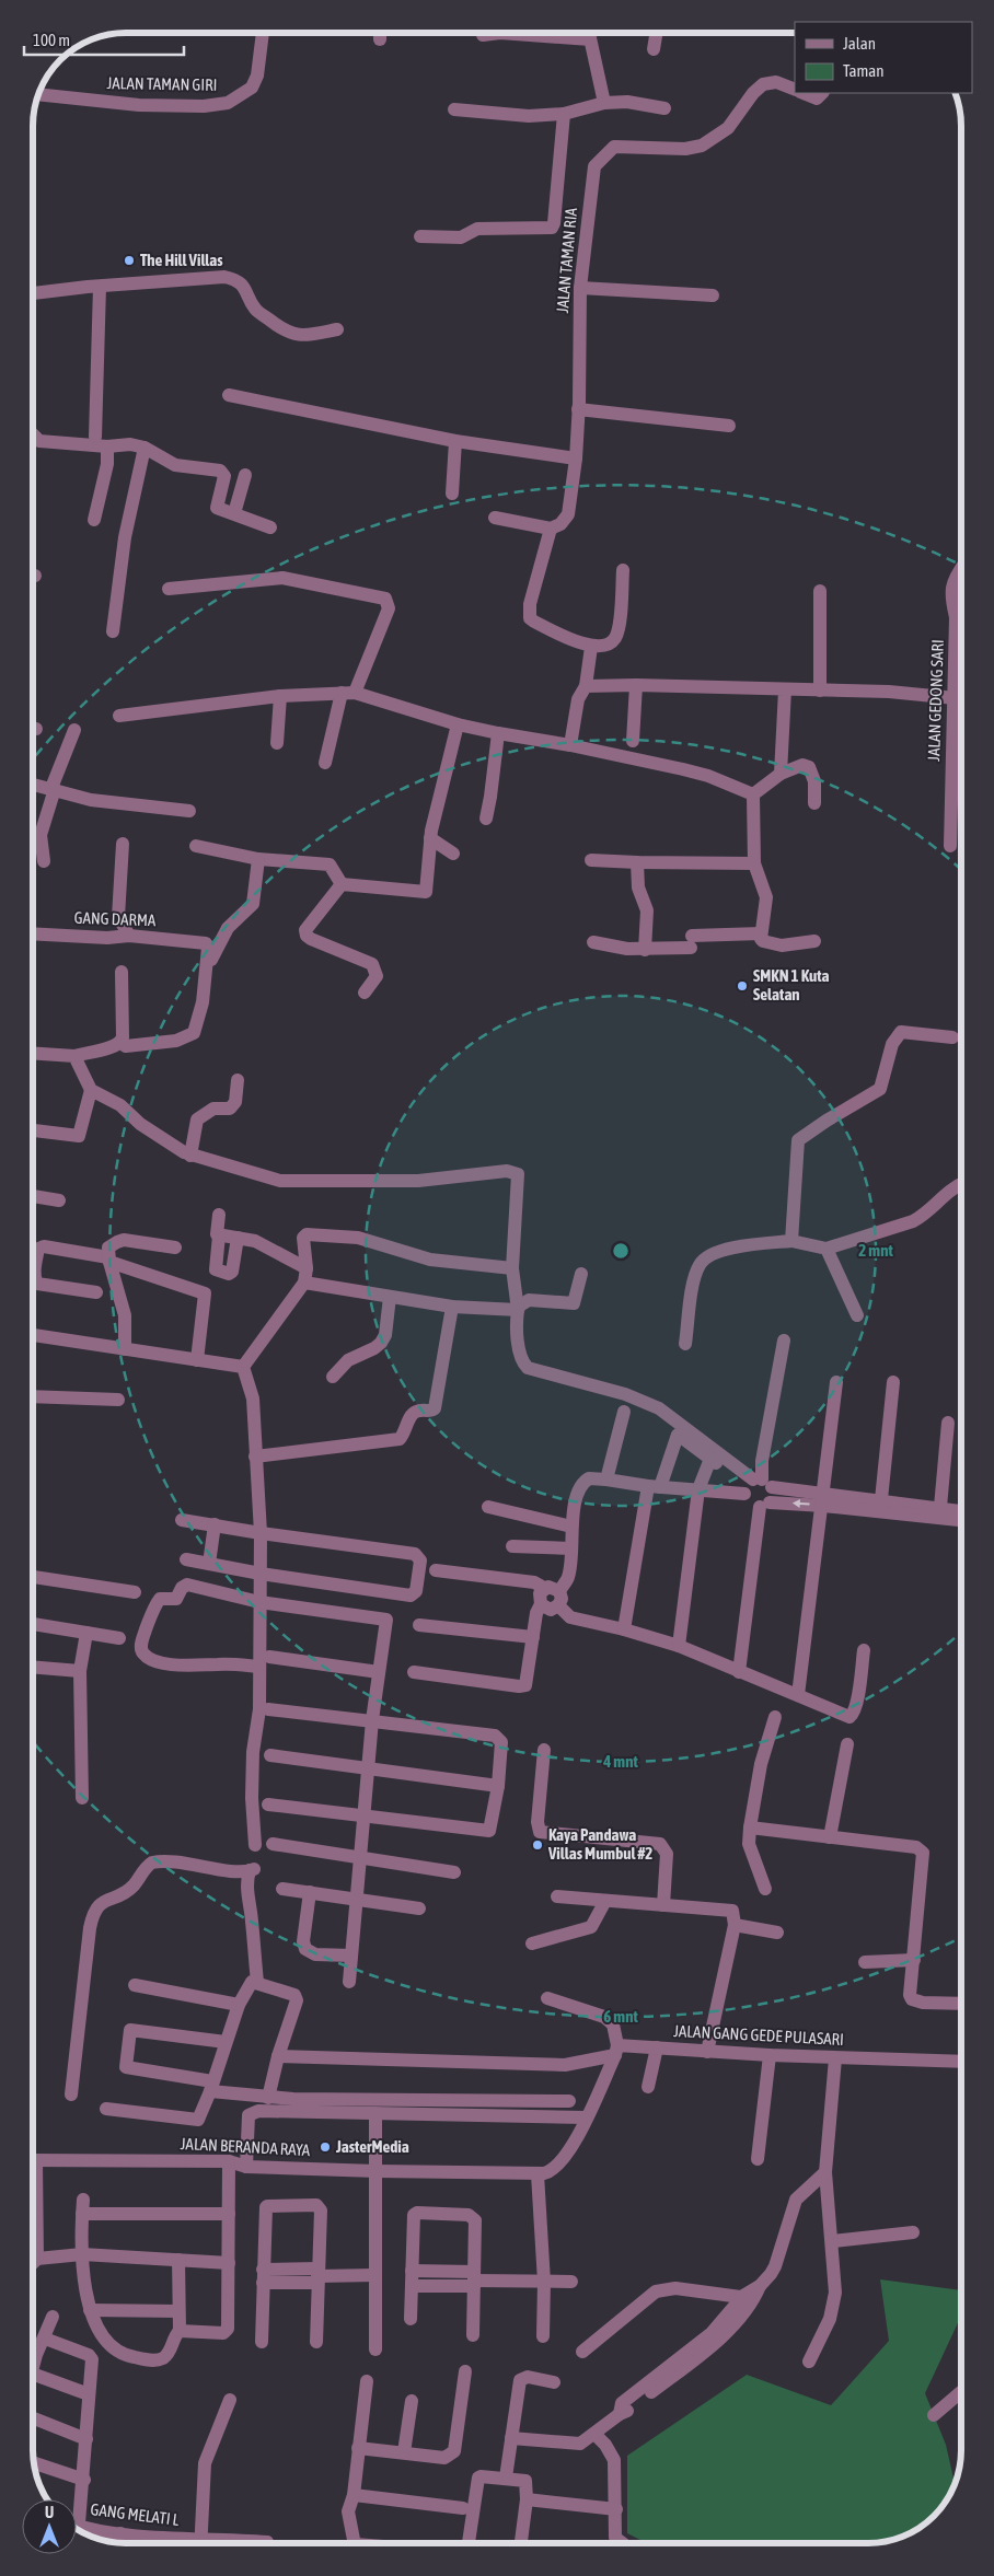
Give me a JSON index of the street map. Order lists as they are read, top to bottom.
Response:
{
  "streets": {
    "street": [
      "JALAN TAMAN GIRI",
      "JALAN TAMAN RIA",
      "JALAN GEDONG SARI",
      "GANG DARMA",
      "JALAN GANG GEDE PULASARI",
      "JALAN BERANDA RAYA",
      "GANG MELATI L"
    ]
  },
  "places": [
    "The Hill Villas",
    "SMKN 1 Kuta Selatan",
    "Kaya Pandawa Villas Mumbul #2",
    "JasterMedia"
  ],
  "legend": ["Jalan", "Taman"],
  "scale_bar": "100 m",
  "north": "top",
  "rings": ["2 mnt", "4 mnt", "6 mnt"]
}
